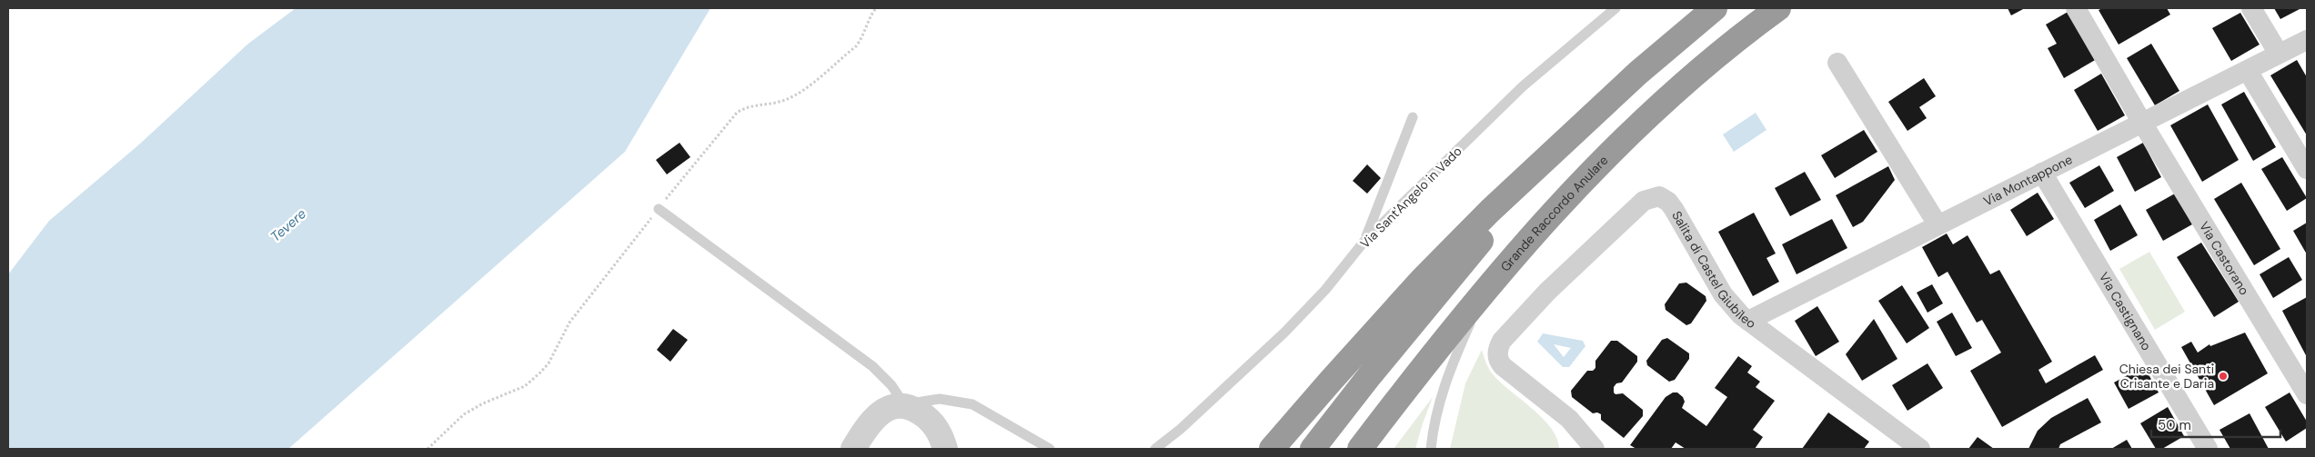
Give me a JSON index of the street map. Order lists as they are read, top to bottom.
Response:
{
  "streets": {
    "highway": ["Grande Raccordo Anulare"],
    "street": [
      "Via Montappone",
      "Via Castorano",
      "Salita di Castel Giubileo",
      "Via Castignano"
    ],
    "lane": ["Via Sant'Angelo in Vado"]
  },
  "crossings": [
    ["Via Montappone", "Via Castorano"],
    ["Via Montappone", "Salita di Castel Giubileo"],
    ["Via Montappone", "Via Castignano"]
  ],
  "water": ["Tevere"],
  "places": ["Chiesa dei Santi Crisante e Daria"],
  "scale_bar": "50 m"
}
